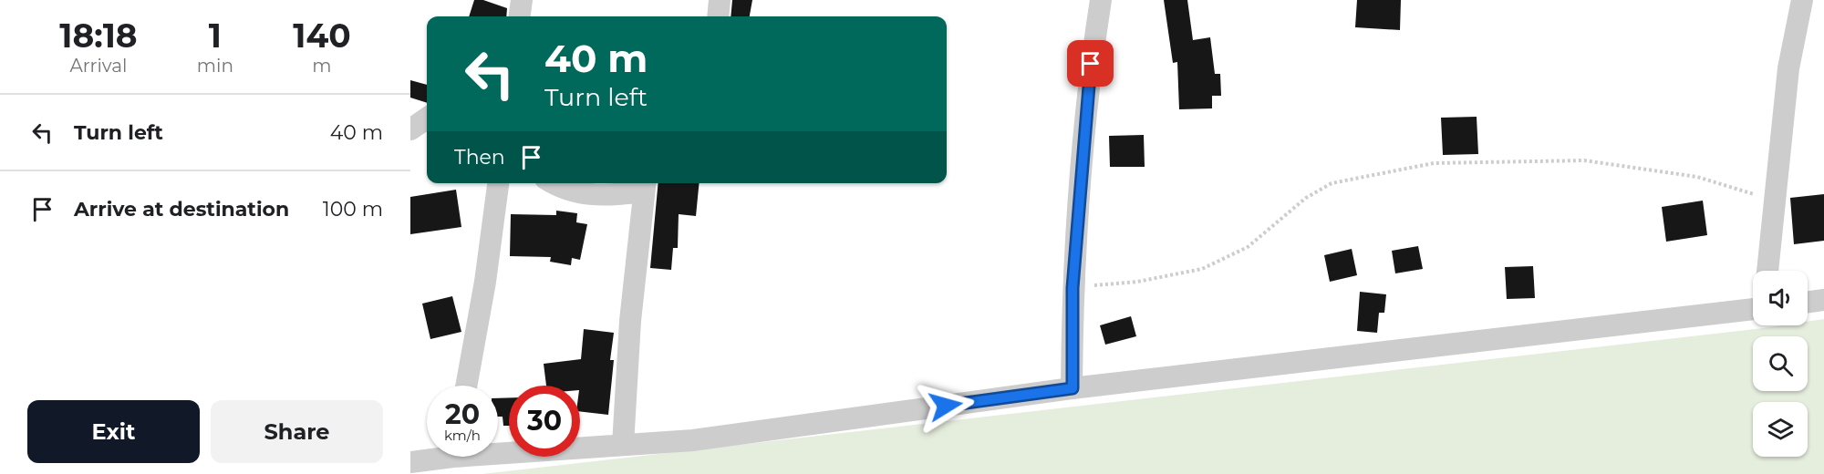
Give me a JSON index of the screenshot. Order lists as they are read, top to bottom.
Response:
{
  "page": {
    "eta": [
      "18:18",
      "Arrival",
      "1",
      "min",
      "140",
      "m"
    ],
    "turn": ["40 m", "Turn left"],
    "list": [
      {
        "name": "Turn left",
        "value": "40 m"
      },
      {
        "name": "Arrive at destination",
        "value": "100 m"
      }
    ],
    "then": "Then",
    "speed": "20 km/h",
    "limit": "30",
    "buttons": ["Exit", "Share"]
  }
}
